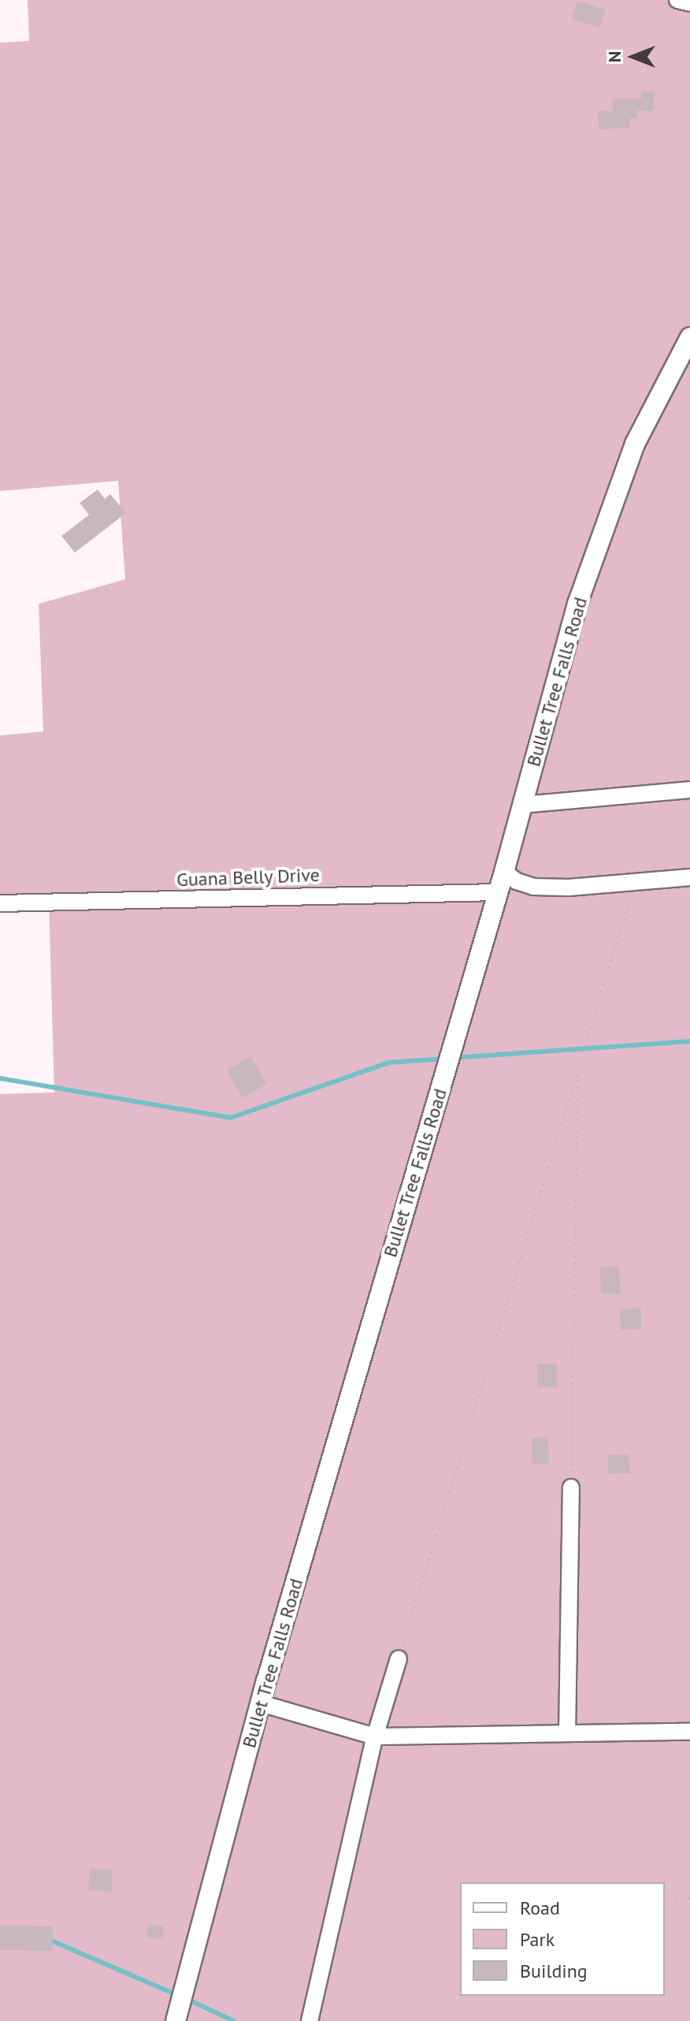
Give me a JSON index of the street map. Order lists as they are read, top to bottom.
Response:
{
  "streets": {
    "main road": ["Bullet Tree Falls Road"],
    "street": ["Guana Belly Drive"]
  },
  "crossings": [
    ["Bullet Tree Falls Road", "Guana Belly Drive"]
  ],
  "legend": ["Road", "Park", "Building"],
  "north": "left"
}
